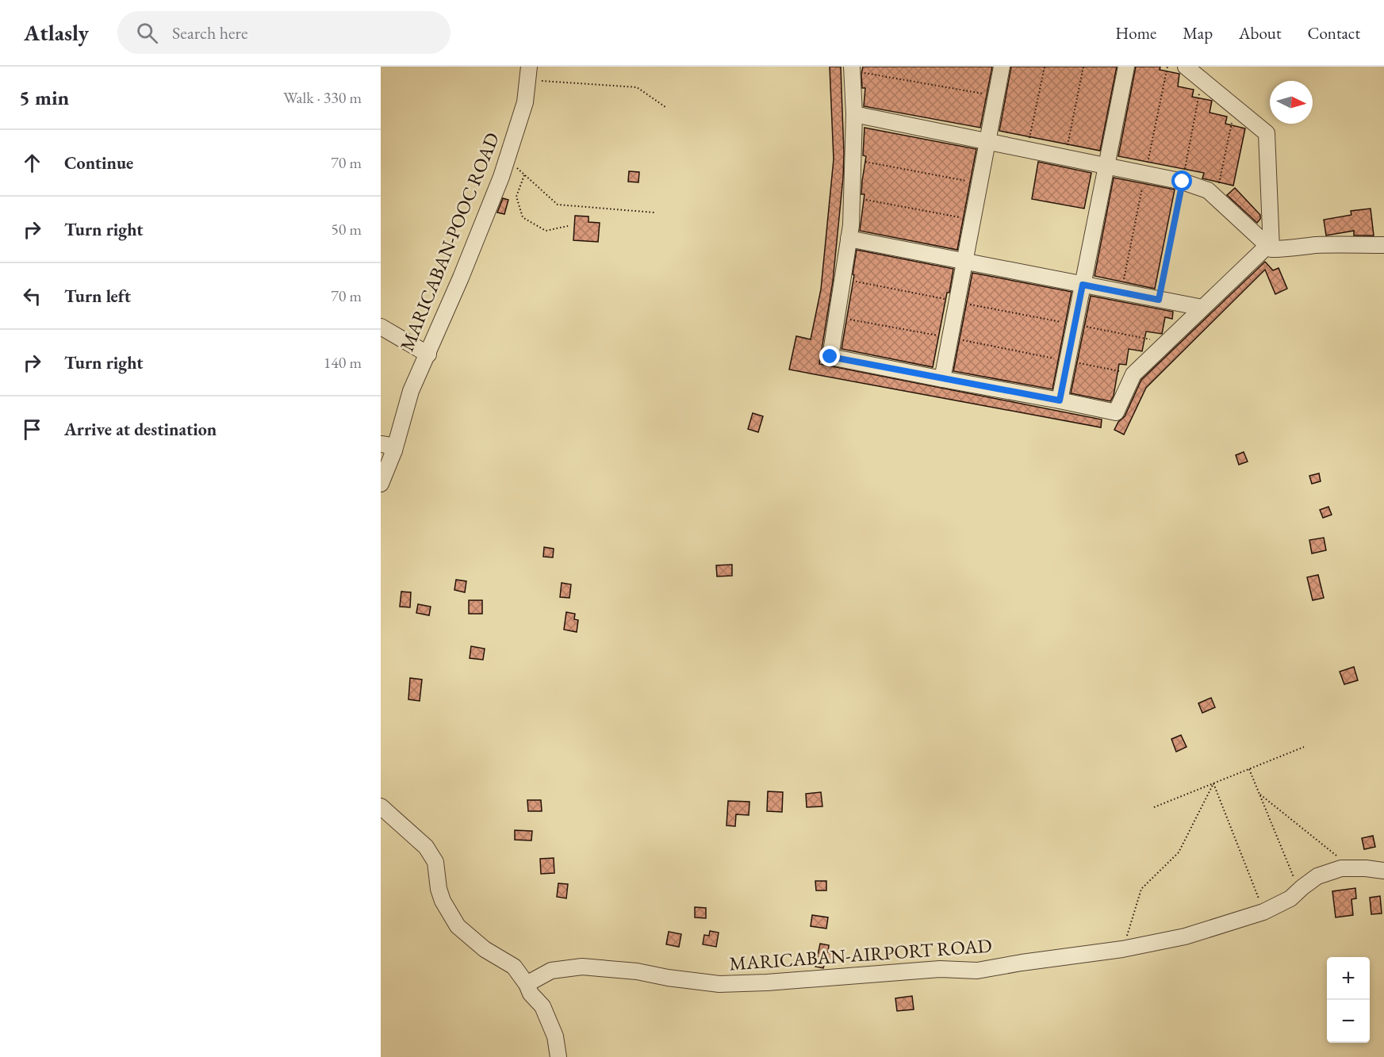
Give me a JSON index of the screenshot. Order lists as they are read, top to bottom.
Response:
{
  "streets": {
    "street": ["MARICABAN-POOC ROAD", "MARICABAN-AIRPORT ROAD"]
  },
  "north": "right",
  "page": {
    "header": "Atlasly",
    "search": "Search here",
    "nav": [
      "Home",
      "Map",
      "About",
      "Contact"
    ],
    "heading": ["5 min", "Walk · 330 m"],
    "list": [
      ["Continue", "70 m"],
      ["Turn right", "50 m"],
      ["Turn left", "70 m"],
      ["Turn right", "140 m"],
      "Arrive at destination"
    ],
    "map_buttons": ["+", "−"]
  }
}
